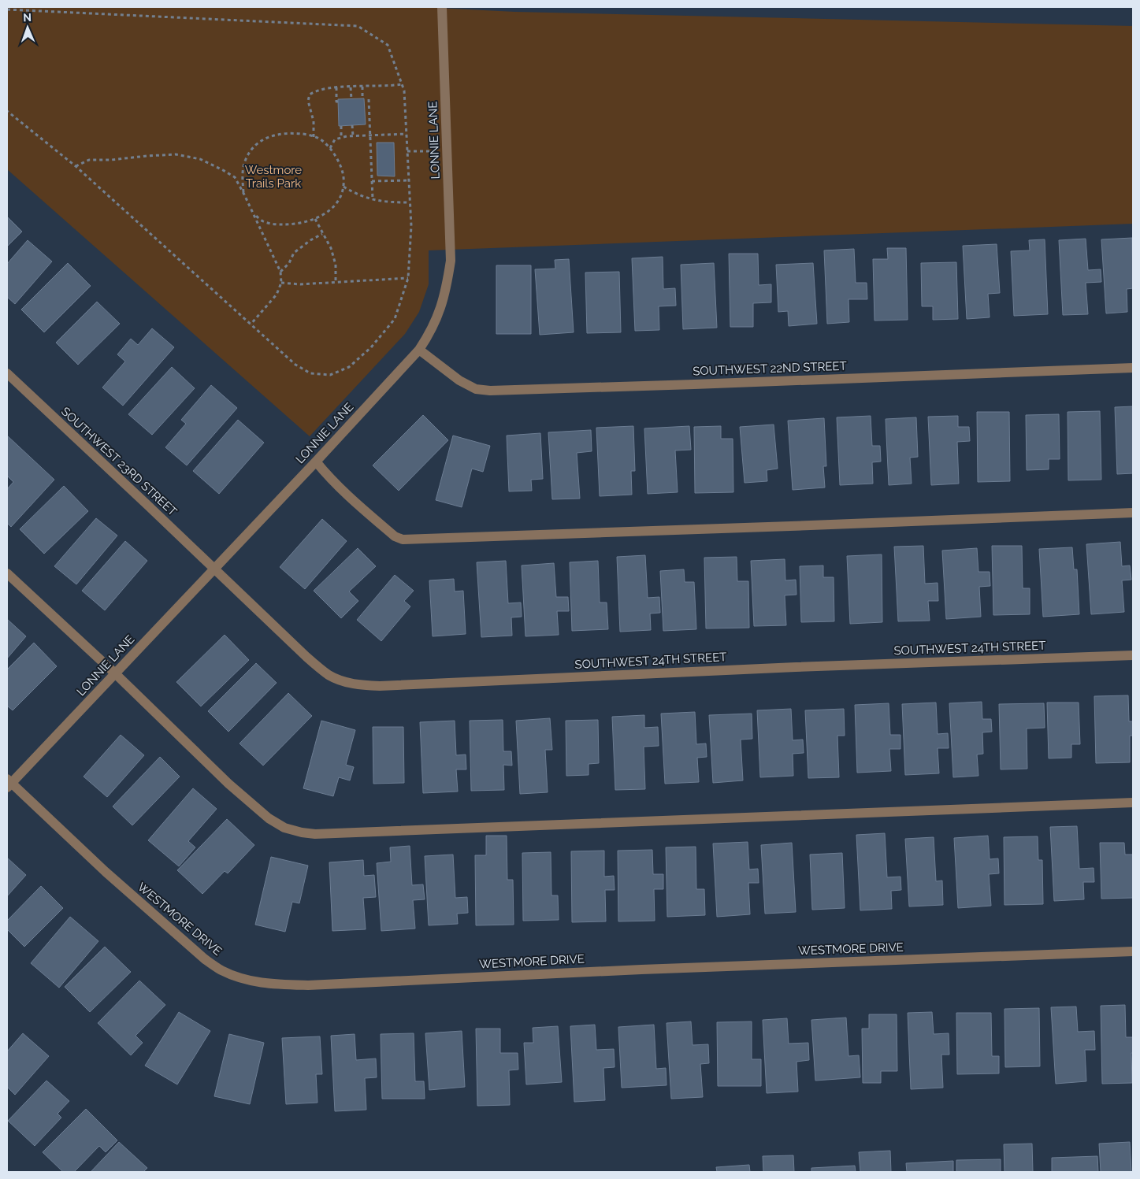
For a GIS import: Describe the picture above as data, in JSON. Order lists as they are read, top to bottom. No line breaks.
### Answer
{"streets":{"street":["LONNIE LANE","SOUTHWEST 22ND STREET","SOUTHWEST 23RD STREET","SOUTHWEST 24TH STREET","WESTMORE DRIVE"]},"crossings":[["LONNIE LANE","SOUTHWEST 22ND STREET"],["LONNIE LANE","SOUTHWEST 23RD STREET"],["LONNIE LANE","SOUTHWEST 24TH STREET"],["LONNIE LANE","WESTMORE DRIVE"],["SOUTHWEST 23RD STREET","SOUTHWEST 24TH STREET"]],"parks":["Westmore Trails Park"],"north":"top"}
